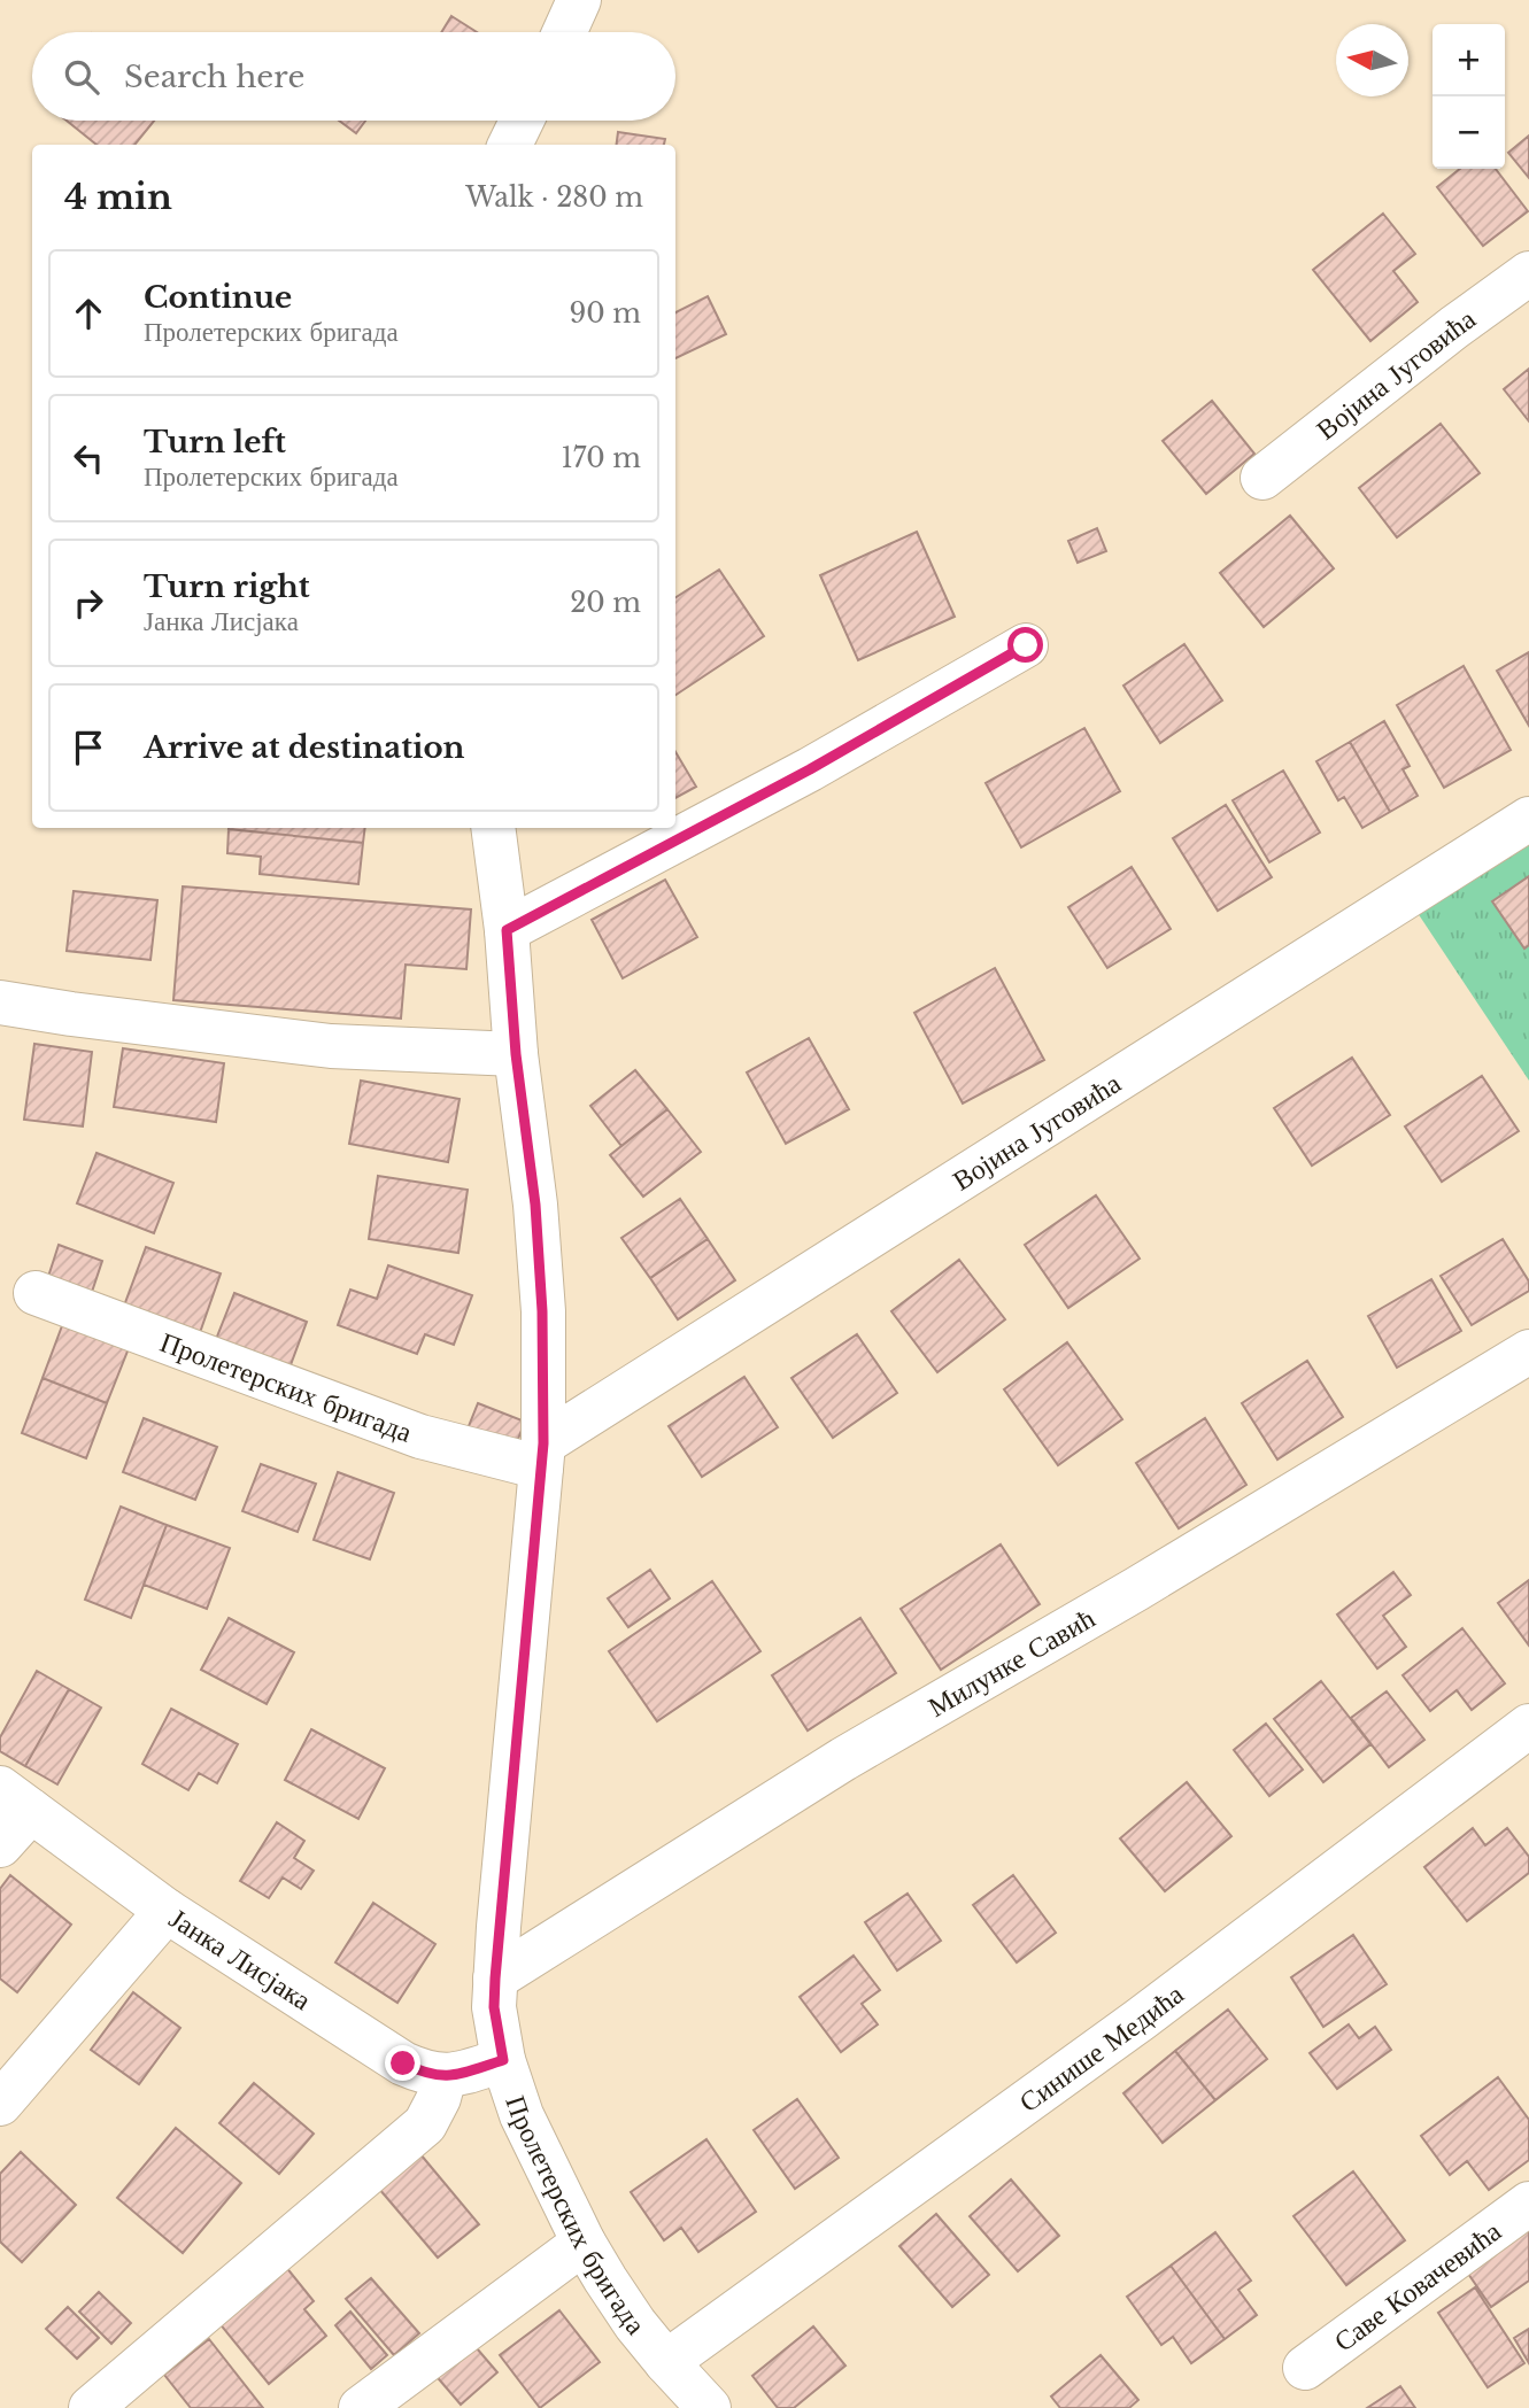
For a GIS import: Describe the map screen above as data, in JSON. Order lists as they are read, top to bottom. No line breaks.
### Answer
{"streets":{"street":["Војина Југовића","Пролетерских бригада","Милунке Савић","Јанка Лисјака","Синише Медића","Саве Ковачевића"]},"crossings":[["Војина Југовића","Пролетерских бригада"],["Пролетерских бригада","Милунке Савић"],["Пролетерских бригада","Синише Медића"]],"north":"left","page":{"map_buttons":["+","−"],"search":"Search here","heading":["4 min","Walk · 280 m"],"list":[["Continue","Пролетерских бригада","90 m"],["Turn left","Пролетерских бригада","170 m"],["Turn right","Јанка Лисјака","20 m"],"Arrive at destination"]}}
